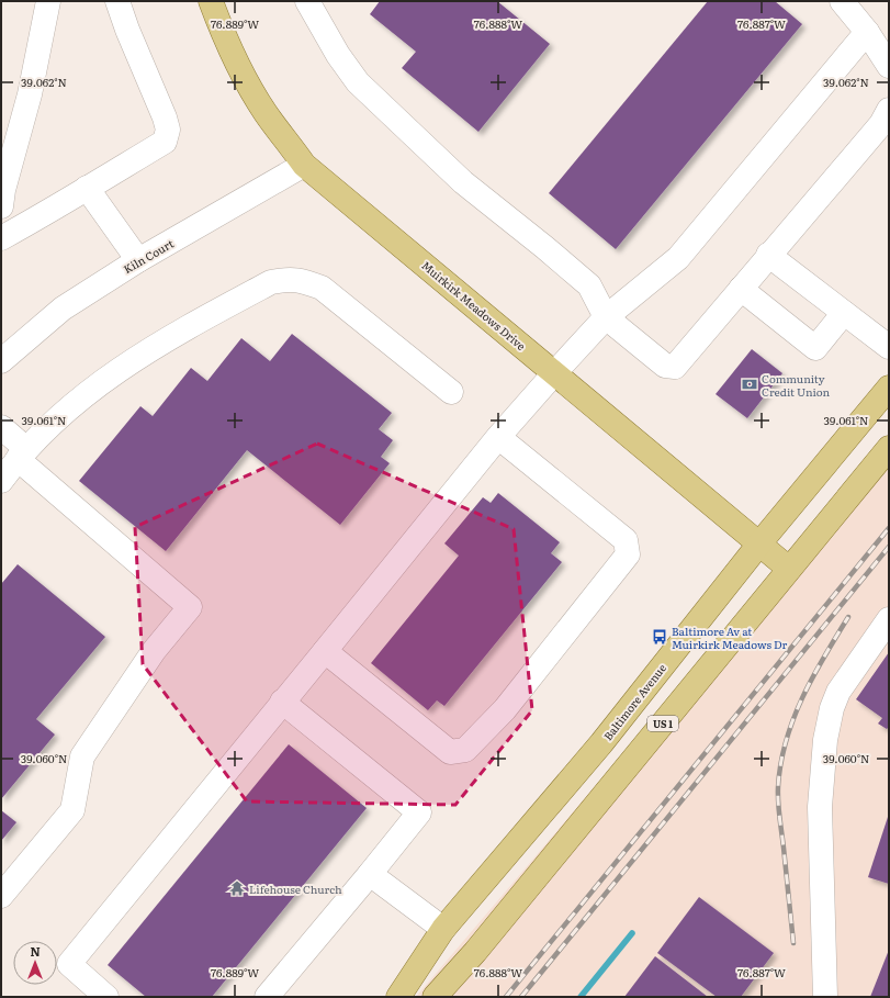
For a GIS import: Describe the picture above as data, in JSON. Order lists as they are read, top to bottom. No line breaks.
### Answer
{"streets":{"main road":["Muirkirk Meadows Drive","Baltimore Avenue","US 1"],"street":["Kiln Court"]},"crossings":[["Kiln Court","Muirkirk Meadows Drive"],["Muirkirk Meadows Drive","Baltimore Avenue"],["Muirkirk Meadows Drive","US 1"]],"places":{"bank":["Community Credit Union"],"bus stop":["Baltimore Av at Muirkirk Meadows Dr"],"temple":["Lifehouse Church"]},"north":"top","coordinates":["76.889°W","76.888°W","76.887°W","39.062°N","39.061°N","39.060°N"]}
